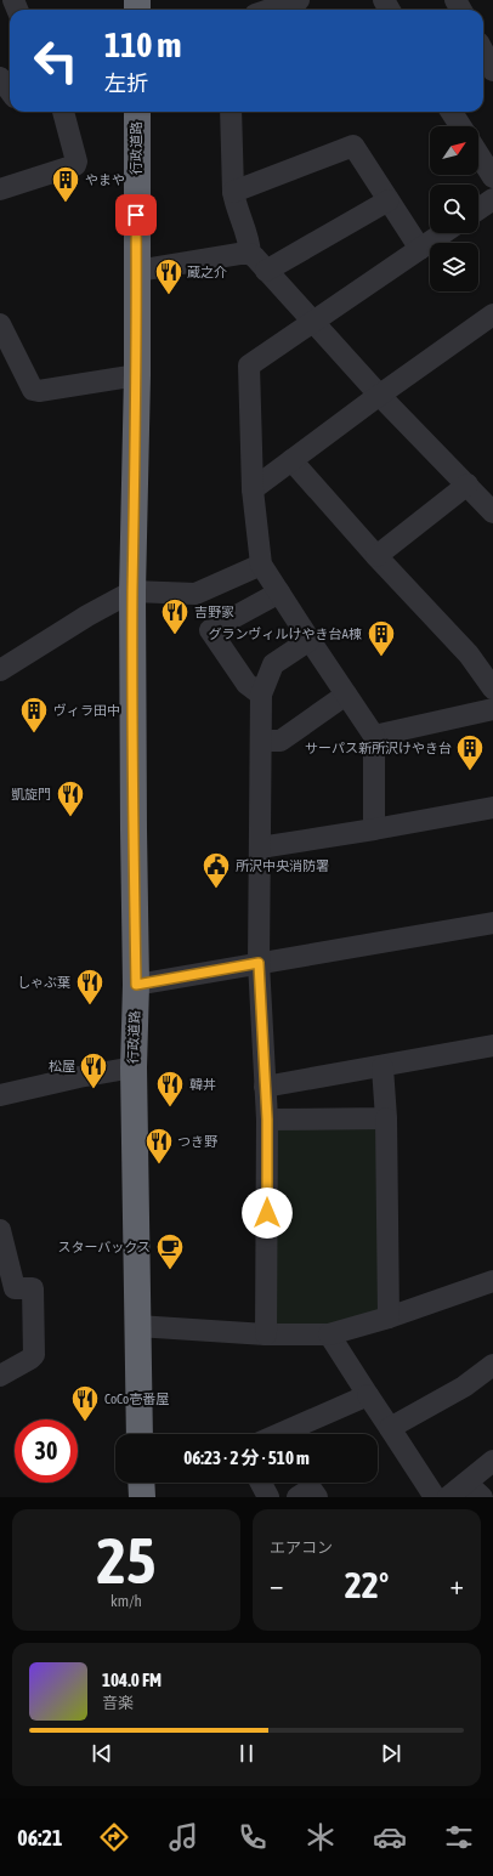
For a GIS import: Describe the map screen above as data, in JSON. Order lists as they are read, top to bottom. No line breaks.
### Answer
{"streets":{"highway":["行政道路"]},"places":{"building":["やまや","グランヴィルけやき台A棟","ヴィラ田中","サーパス新所沢けやき台"],"restaurant":["蔵之介","吉野家","凱旋門","しゃぶ葉","松屋","韓丼","つき野","CoCo壱番屋"],"public building":["所沢中央消防署"],"cafe":["スターバックス"]},"north":"top right","page":{"turn":["110 m","左折"],"limit":"30","trip":"06:23 · 2 分 · 510 m","tile":[["25","km/h"],"エアコン"],"heat":["−","22°","+"],"song":["104.0 FM","音楽"],"tabs":"06:21"}}
